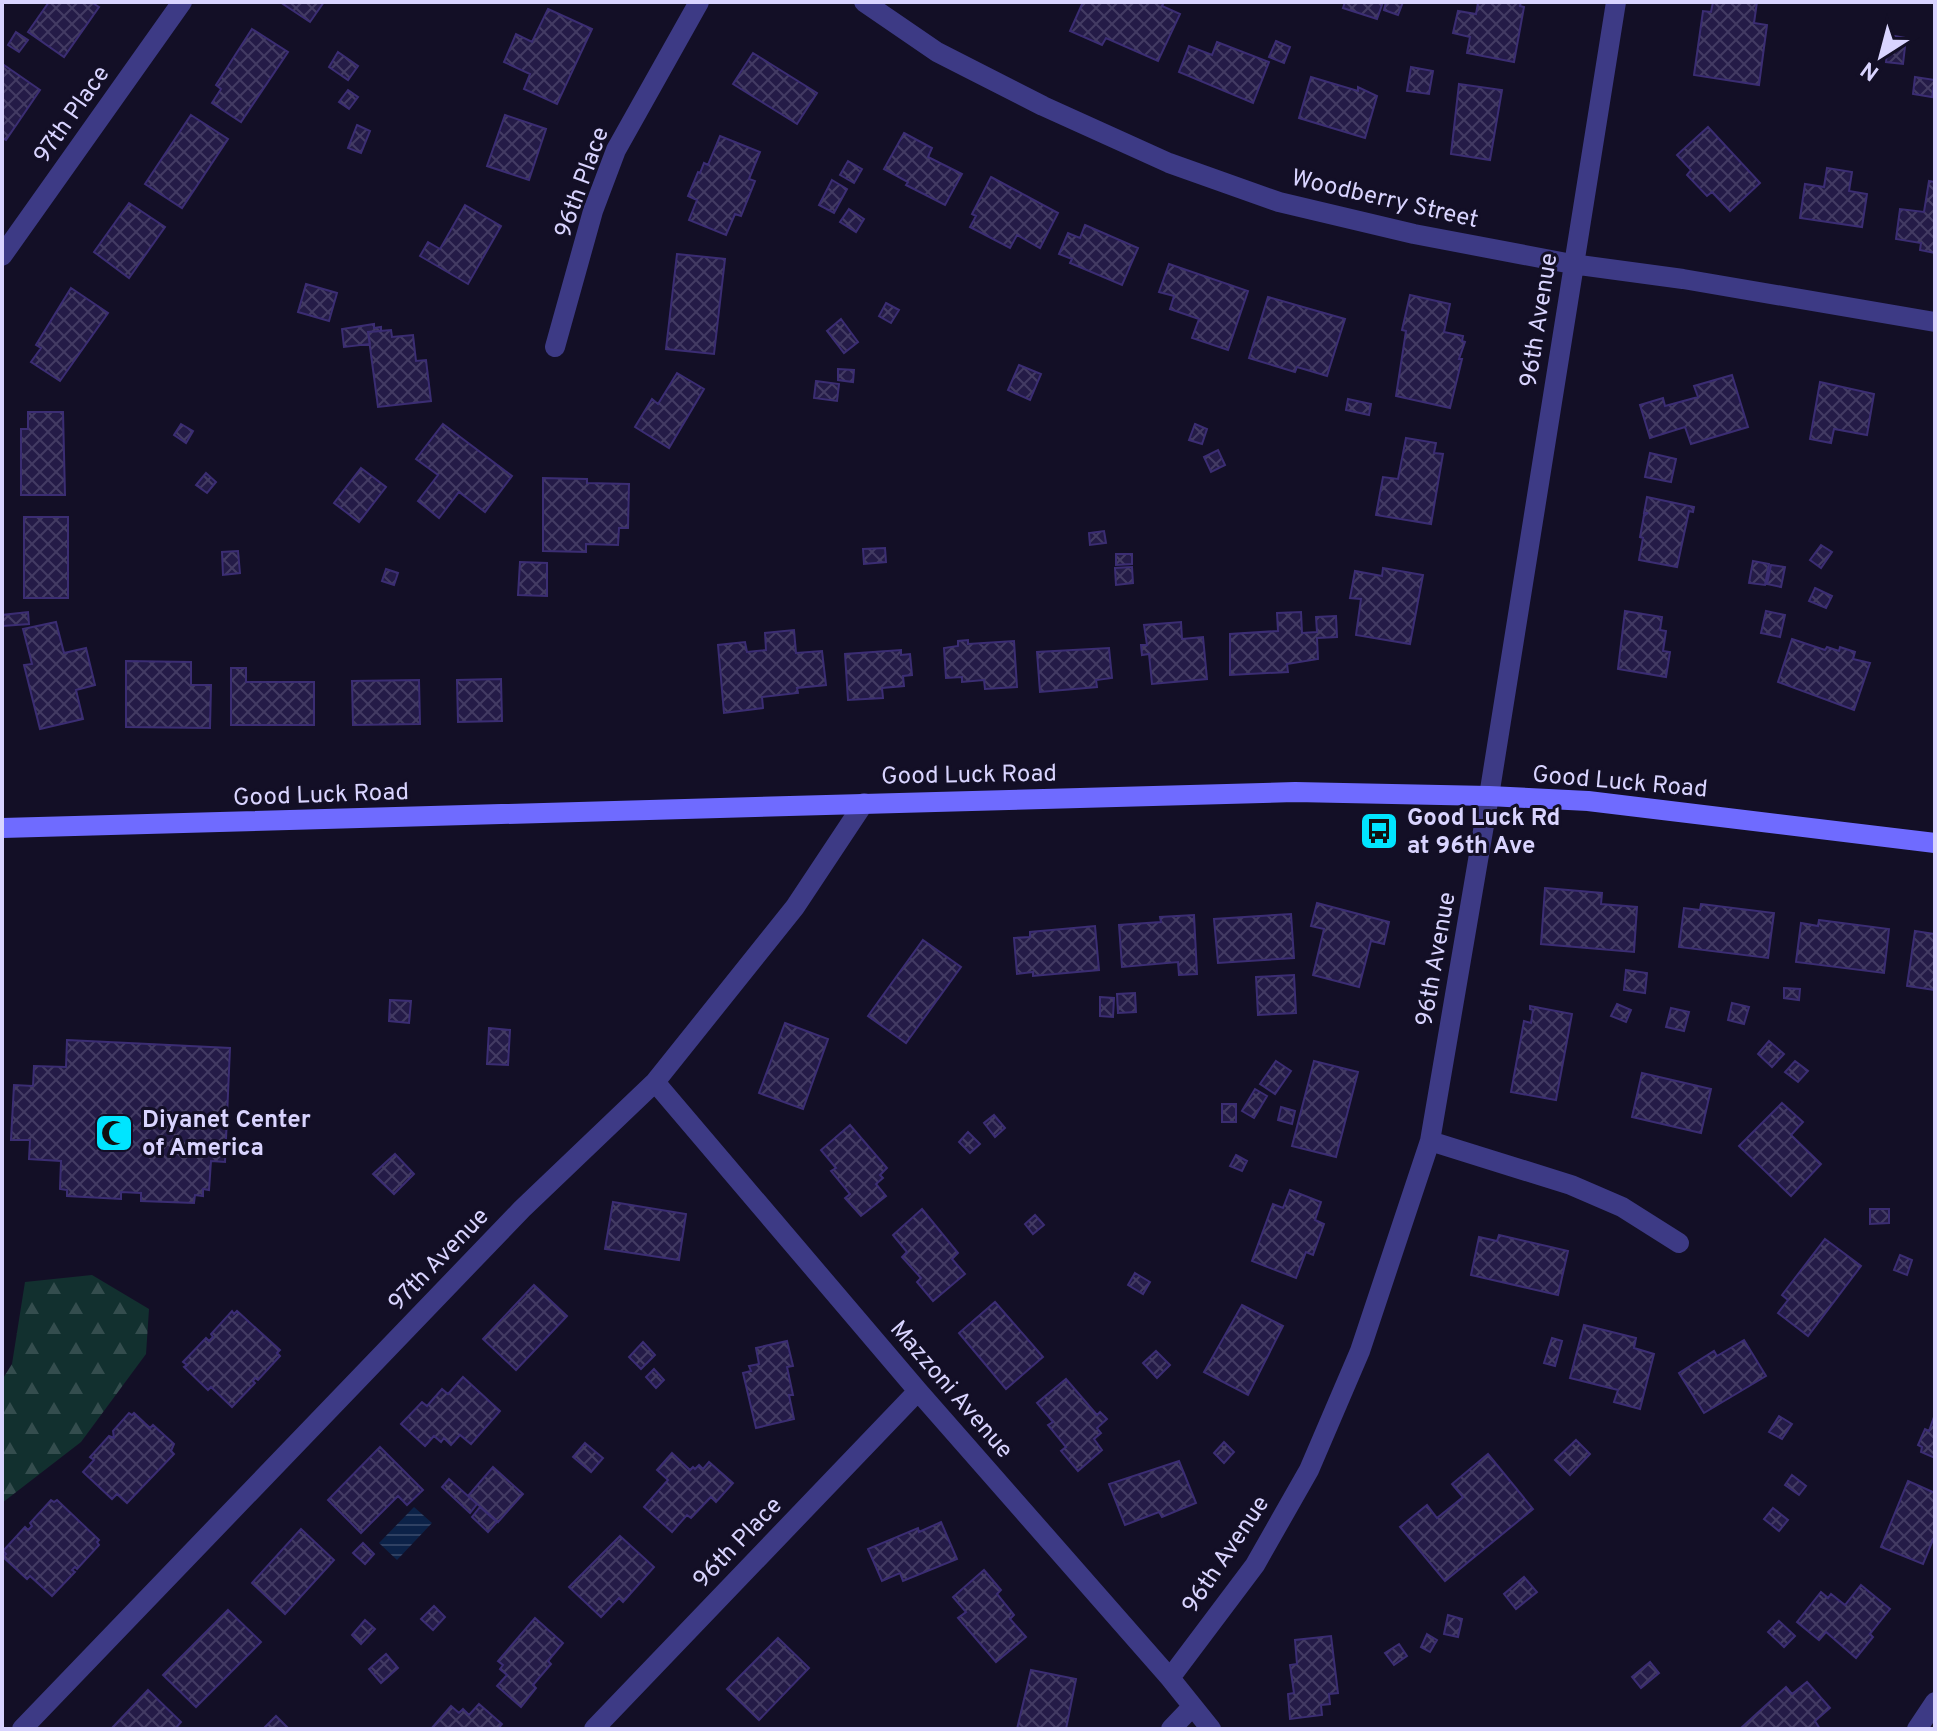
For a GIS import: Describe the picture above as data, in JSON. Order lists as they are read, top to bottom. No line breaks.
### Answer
{"streets":{"main road":["Good Luck Road"],"street":["97th Place","96th Place","Woodberry Street","96th Avenue","97th Avenue","Mazzoni Avenue"]},"crossings":[["96th Place","Mazzoni Avenue"],["Woodberry Street","96th Avenue"],["96th Avenue","Good Luck Road"],["96th Avenue","Mazzoni Avenue"],["Good Luck Road","97th Avenue"],["97th Avenue","Mazzoni Avenue"]],"places":{"bus stop":["Good Luck Rd at 96th Ave"],"mosque":["Diyanet Center of America"]},"north":"bottom left"}
